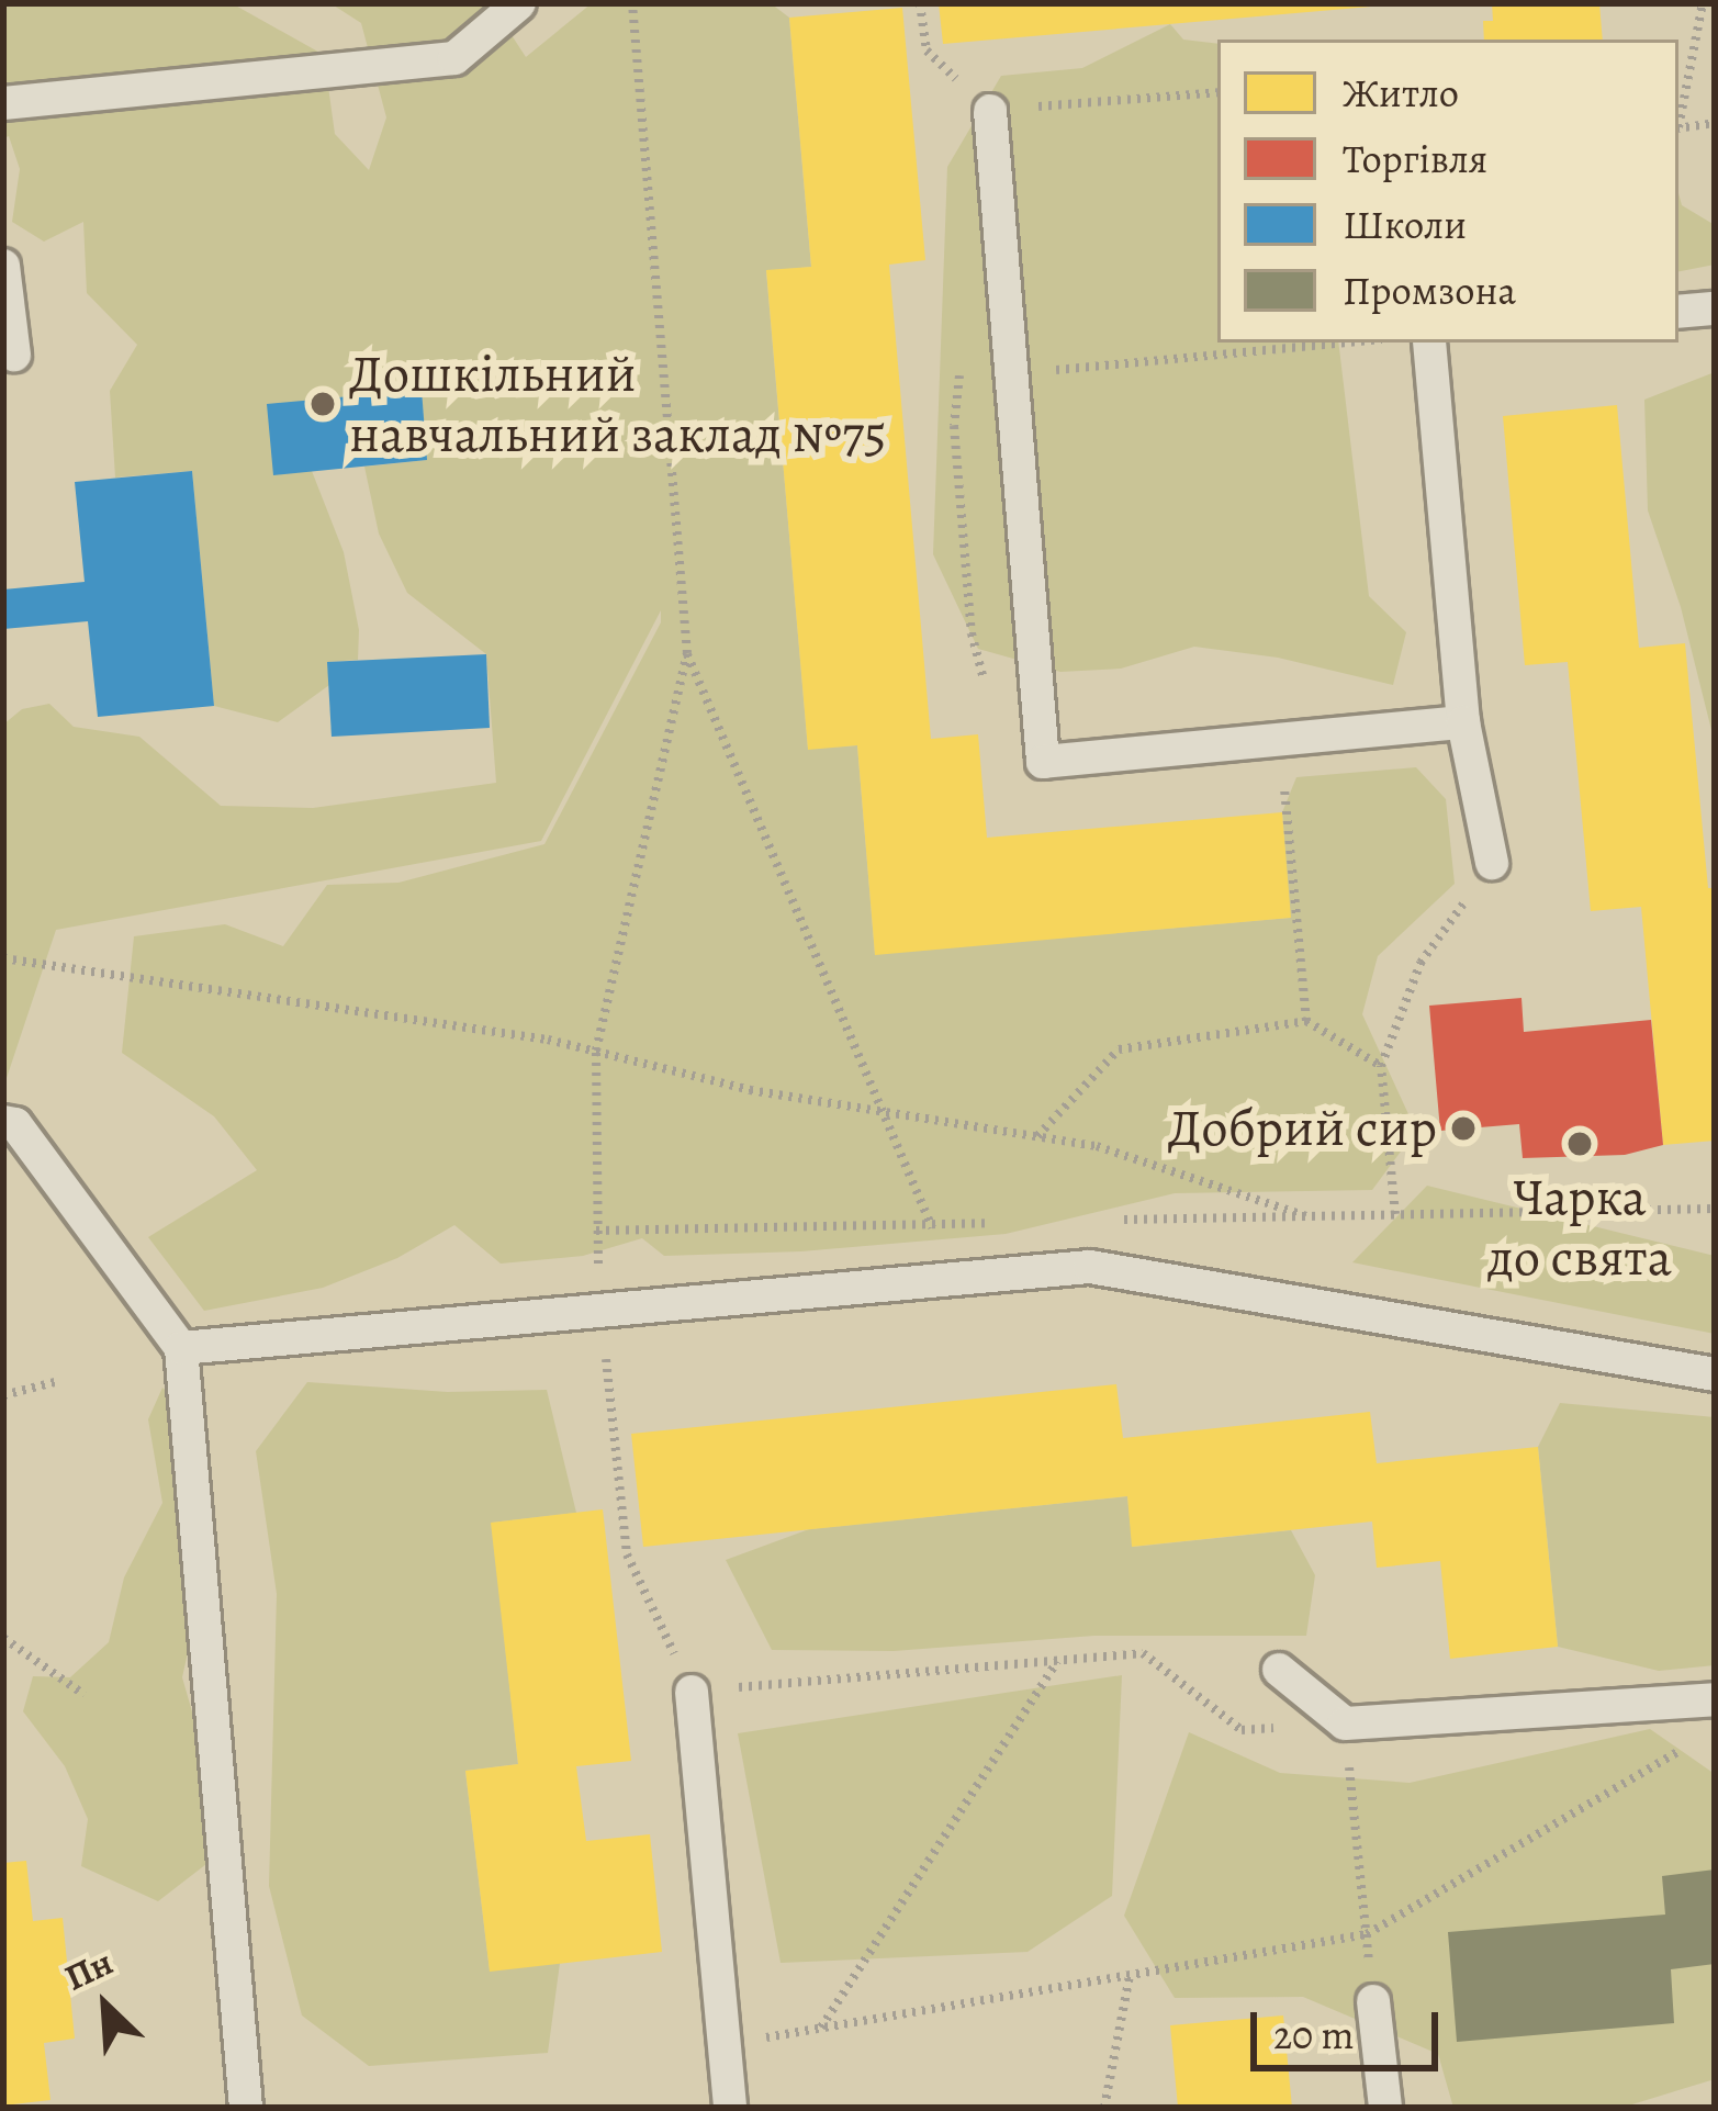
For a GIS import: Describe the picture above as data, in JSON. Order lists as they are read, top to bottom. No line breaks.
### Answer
{"places":["Дошкільний навчальний заклад №75","Добрий сир","Чарка до свята"],"legend":["Житло","Торгівля","Школи","Промзона"],"scale_bar":"20 m","north":"top left"}
